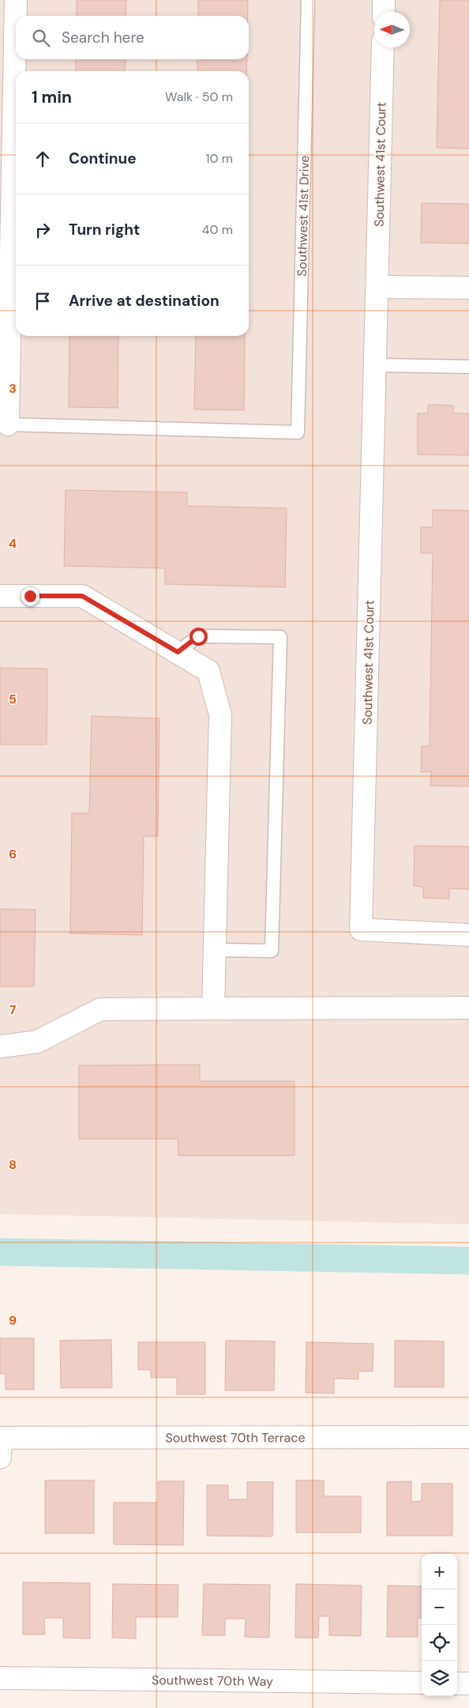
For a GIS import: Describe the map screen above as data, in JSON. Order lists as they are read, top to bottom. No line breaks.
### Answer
{"streets":{"street":["Southwest 41st Court","Southwest 70th Terrace","Southwest 70th Way"],"lane":["Southwest 41st Drive"]},"north":"left","page":{"search":"Search here","heading":["1 min","Walk · 50 m"],"list":[["Continue","10 m"],["Turn right","40 m"],"Arrive at destination"],"map_buttons":["+","−"]},"grid":{"rows":["3","4","5","6","7","8","9"]}}
